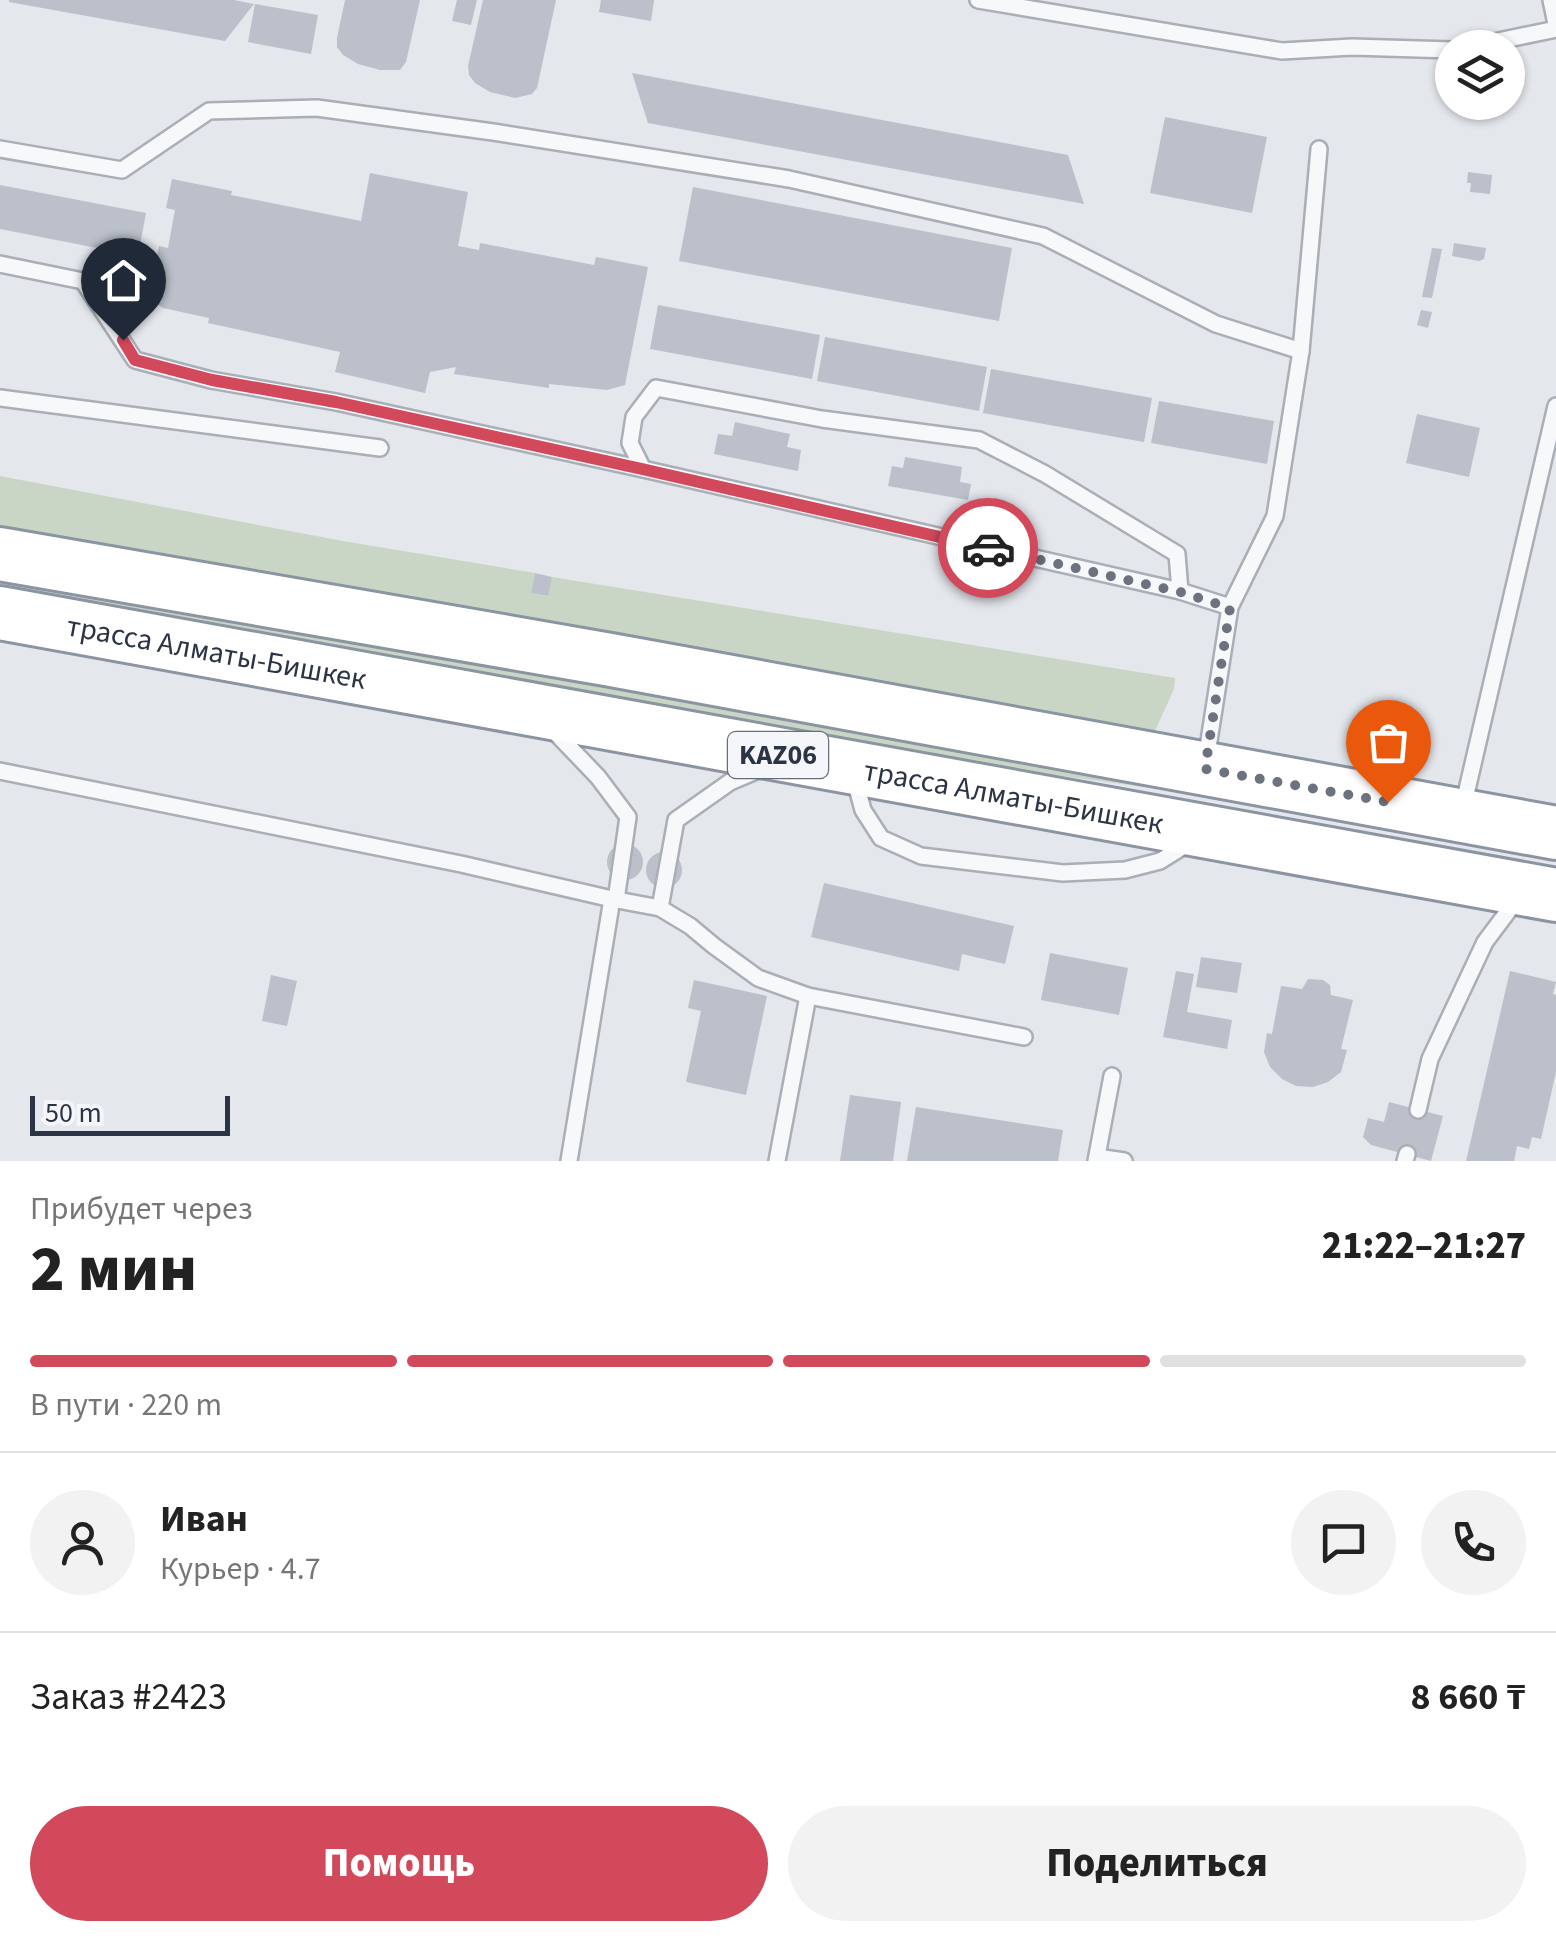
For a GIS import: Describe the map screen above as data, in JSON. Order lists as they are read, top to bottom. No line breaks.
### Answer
{"streets":{"highway":["трасса Алматы-Бишкек","KАZ06"]},"scale_bar":"50 m","page":{"scale":"50 m","heading":["2 мин","Прибудет через","21:22–21:27"],"panel":["Иван","Курьер · 4.7","Заказ #2423","8 660 ₸"],"bar":"В пути · 220 m","buttons":["Помощь","Поделиться"]}}
